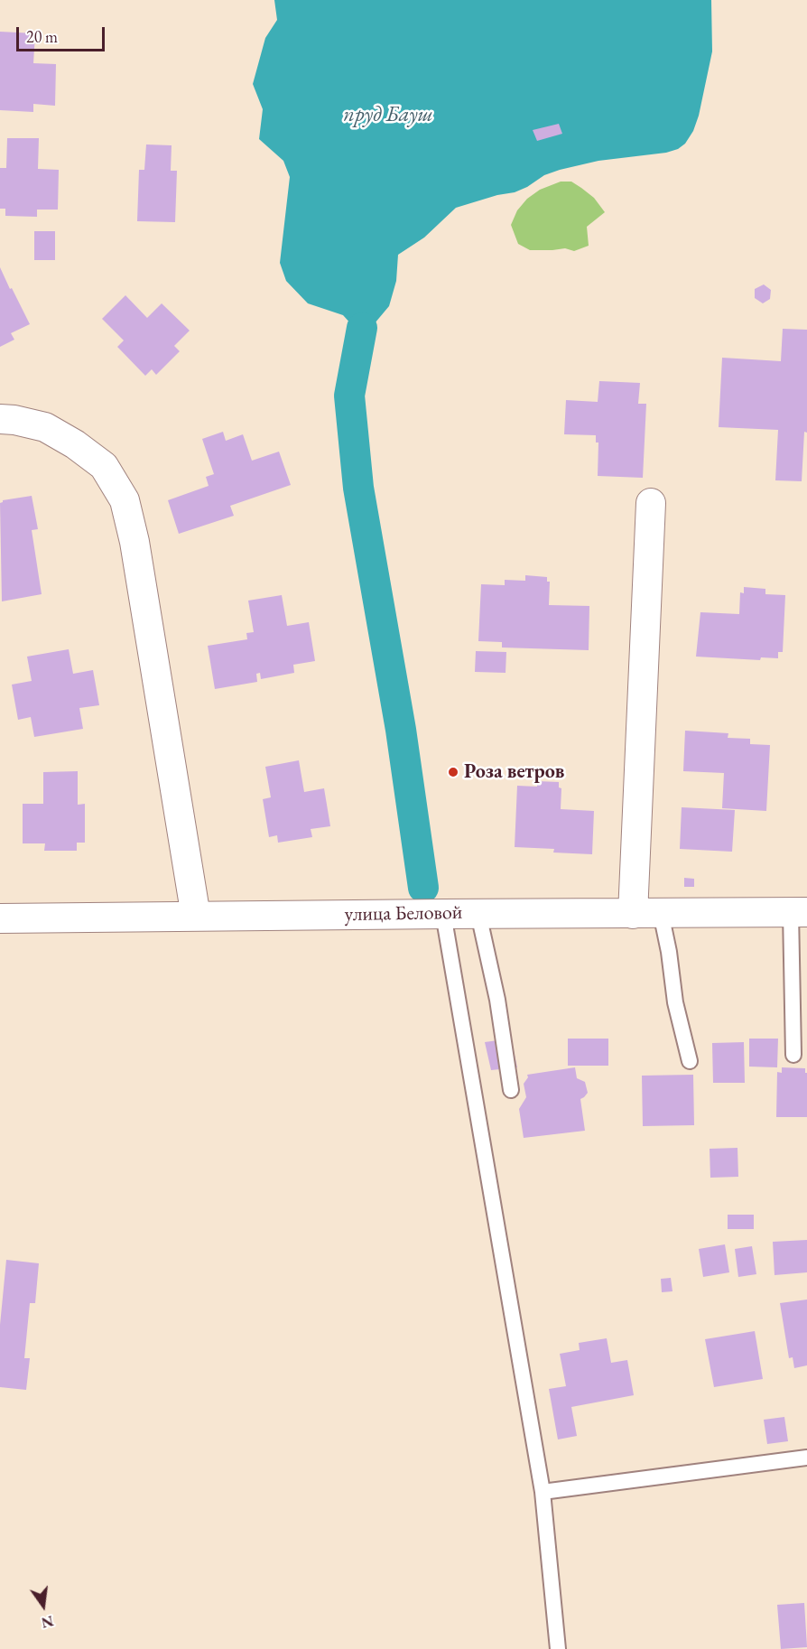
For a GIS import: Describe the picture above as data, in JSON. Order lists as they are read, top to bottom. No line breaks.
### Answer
{"streets":{"street":["улица Беловой"]},"water":["пруд Бауш"],"places":["Роза ветров"],"scale_bar":"20 m","north":"bottom"}
